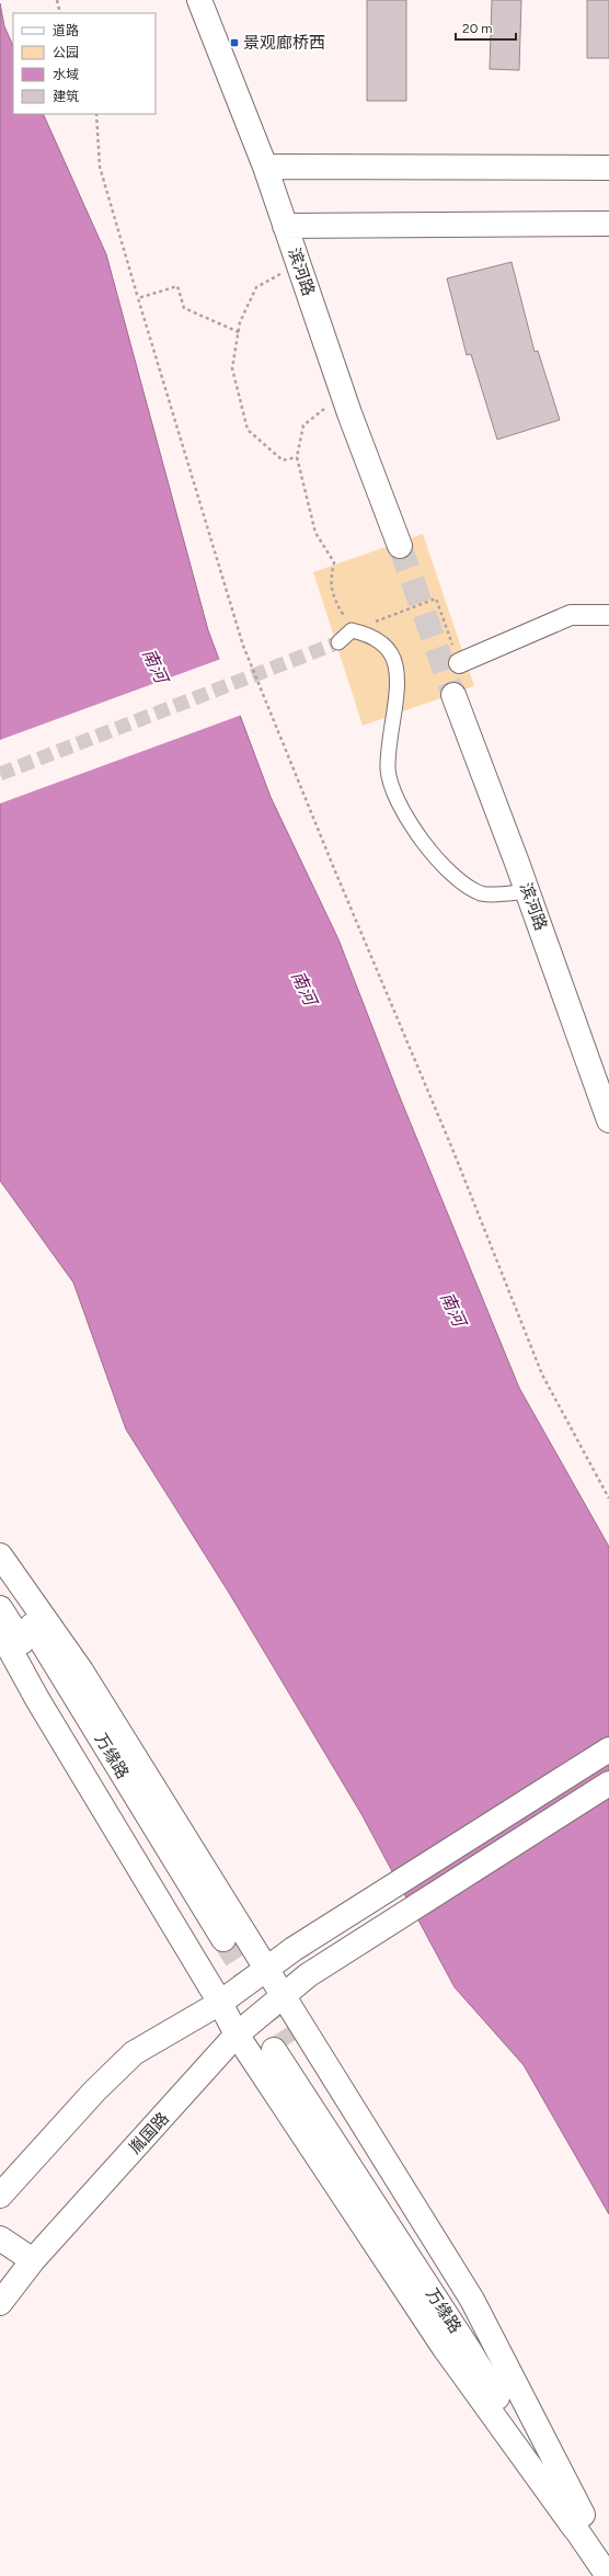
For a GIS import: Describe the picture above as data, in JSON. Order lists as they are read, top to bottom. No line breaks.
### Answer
{"streets":{"main road":["滨河路","万缘路","胤国路"]},"water":["南河"],"places":{"transit":["景观廊桥西"]},"legend":["道路","公园","水域","建筑"],"scale_bar":"20 m"}
